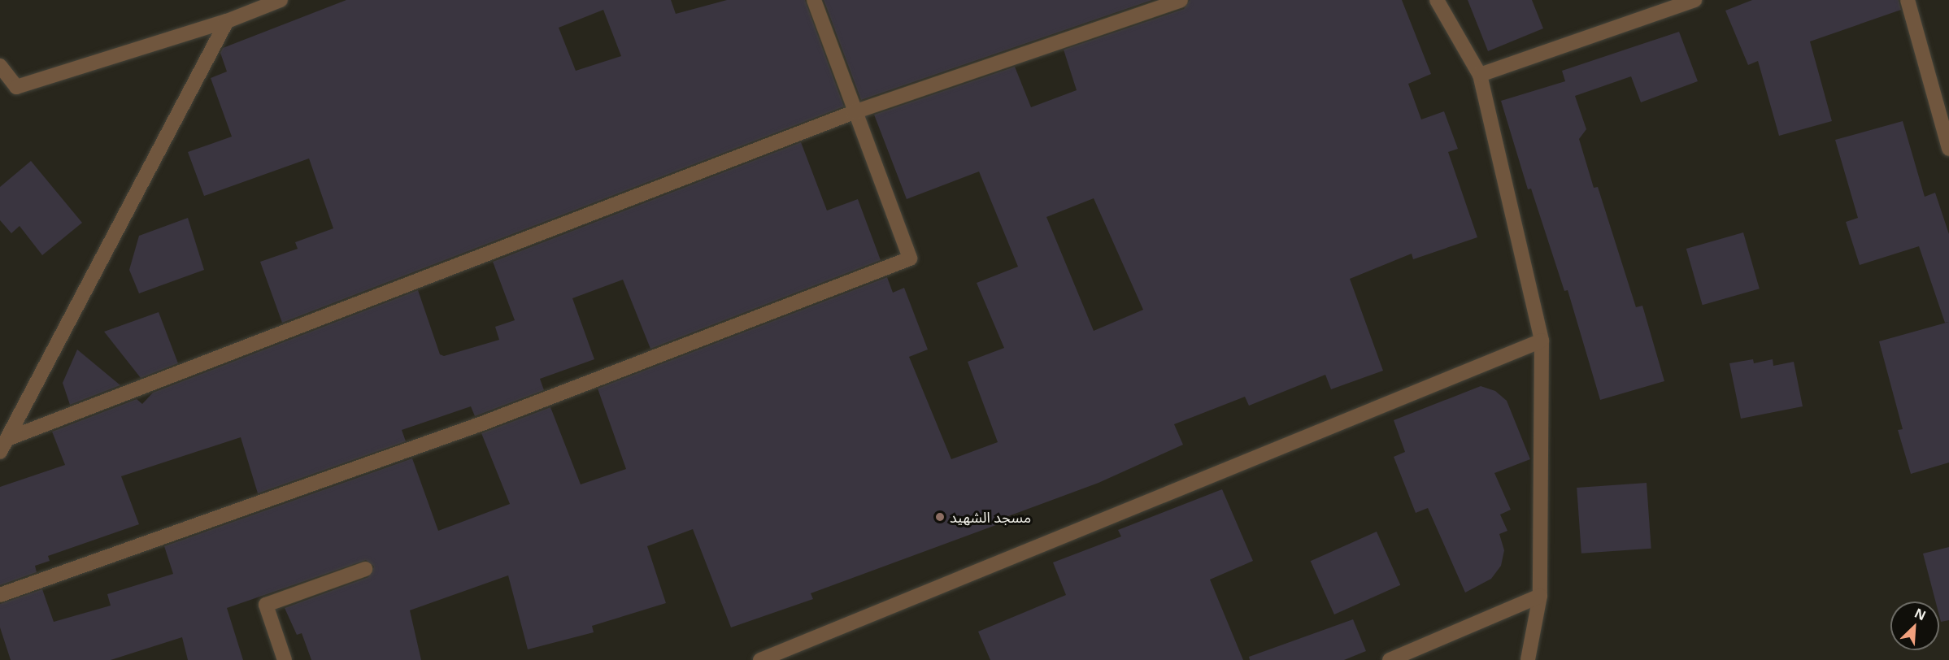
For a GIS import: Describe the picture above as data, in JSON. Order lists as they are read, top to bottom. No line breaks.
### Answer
{"places":["مسجد الشهيد"],"north":"top right"}
